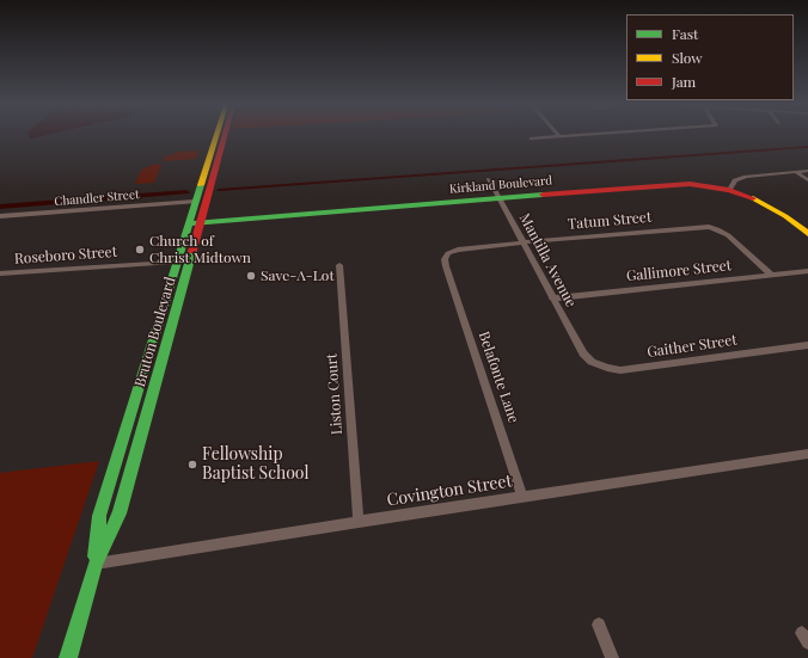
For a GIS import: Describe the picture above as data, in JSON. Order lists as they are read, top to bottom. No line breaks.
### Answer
{"streets":{"street":["Kirkland Boulevard","Chandler Street","Tatum Street","Roseboro Street","Mantilla Avenue","Gallimore Street","Bruton Boulevard","Gaither Street","Belafonte Lane","Liston Court","Covington Street"]},"crossings":[["Kirkland Boulevard","Mantilla Avenue"],["Kirkland Boulevard","Bruton Boulevard"],["Chandler Street","Bruton Boulevard"],["Tatum Street","Mantilla Avenue"],["Tatum Street","Gallimore Street"],["Tatum Street","Belafonte Lane"],["Roseboro Street","Bruton Boulevard"],["Mantilla Avenue","Gallimore Street"],["Mantilla Avenue","Gaither Street"],["Bruton Boulevard","Covington Street"],["Belafonte Lane","Covington Street"],["Liston Court","Covington Street"]],"places":["Church of Christ Midtown","Save-A-Lot","Fellowship Baptist School"],"legend":["Fast","Slow","Jam"]}
